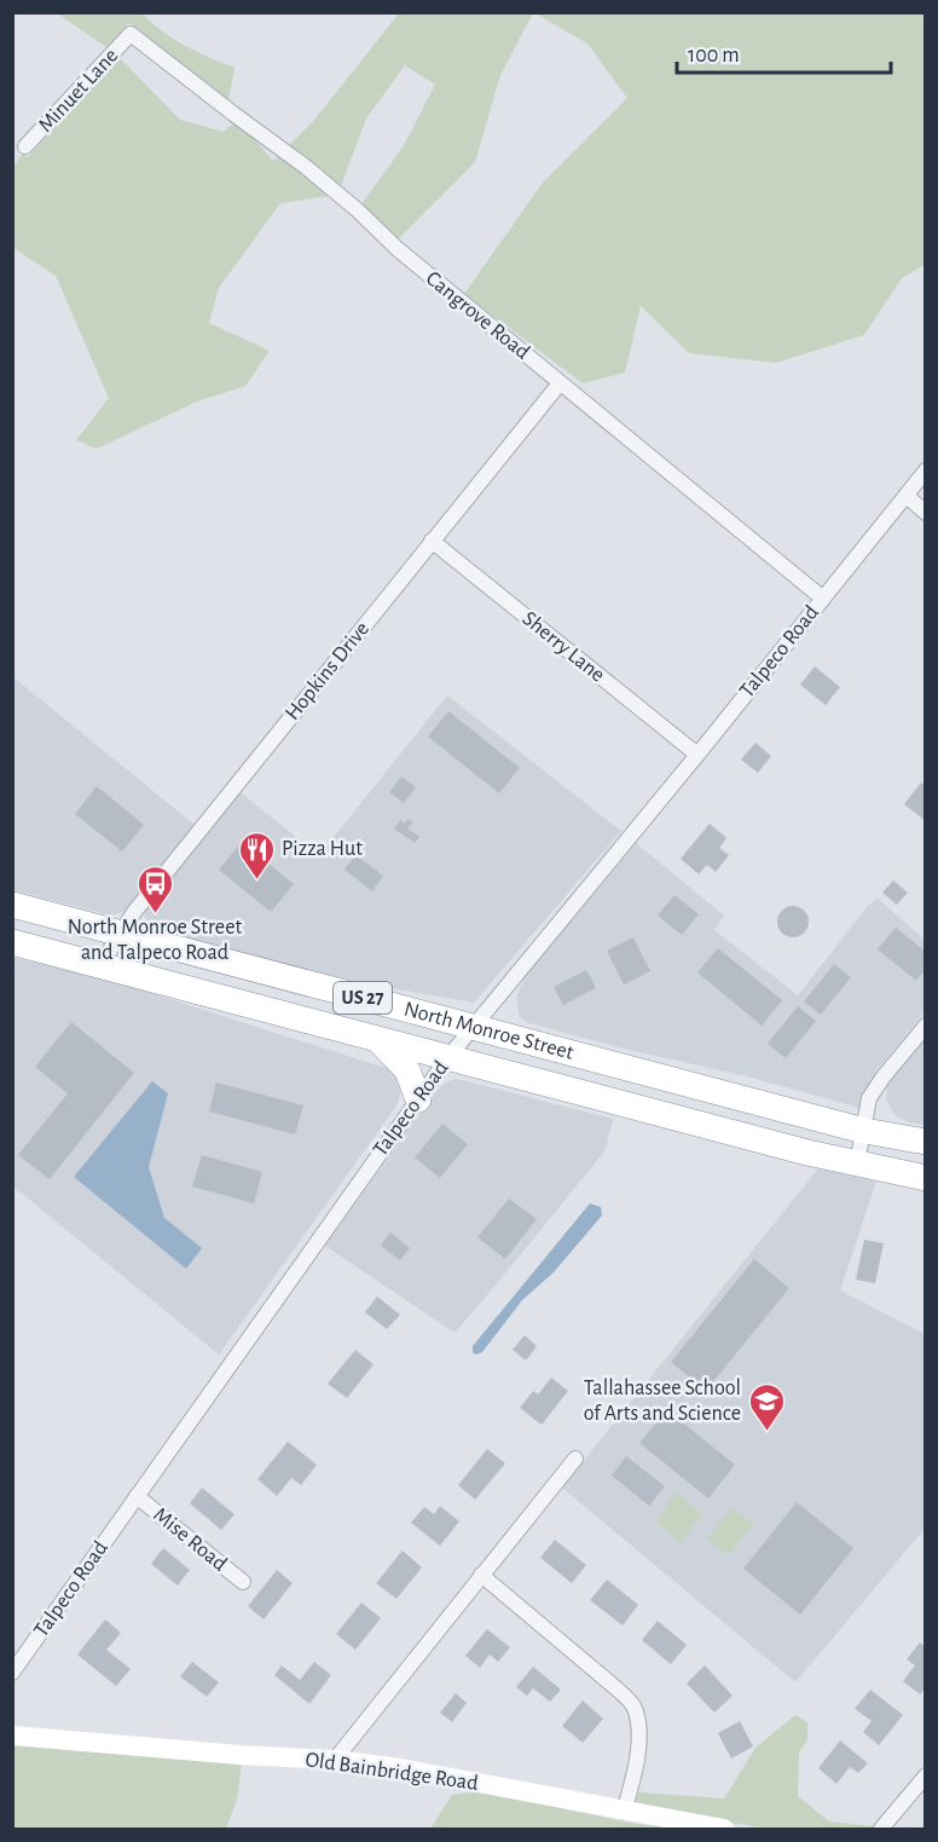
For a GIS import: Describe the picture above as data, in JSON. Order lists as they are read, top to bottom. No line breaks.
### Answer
{"streets":{"highway":["US 27","North Monroe Street"],"main road":["Old Bainbridge Road"],"street":["Minuet Lane","Cangrove Road","Sherry Lane","Talpeco Road","Hopkins Drive","Mise Road"]},"crossings":[["Minuet Lane","Cangrove Road"],["Cangrove Road","Talpeco Road"],["Cangrove Road","Hopkins Drive"],["Sherry Lane","Talpeco Road"],["Sherry Lane","Hopkins Drive"],["Talpeco Road","North Monroe Street"],["Talpeco Road","Mise Road"],["Hopkins Drive","North Monroe Street"]],"places":{"restaurant":["Pizza Hut"],"bus stop":["North Monroe Street and Talpeco Road"],"school or university":["Tallahassee School of Arts and Science"]},"scale_bar":"100 m"}
